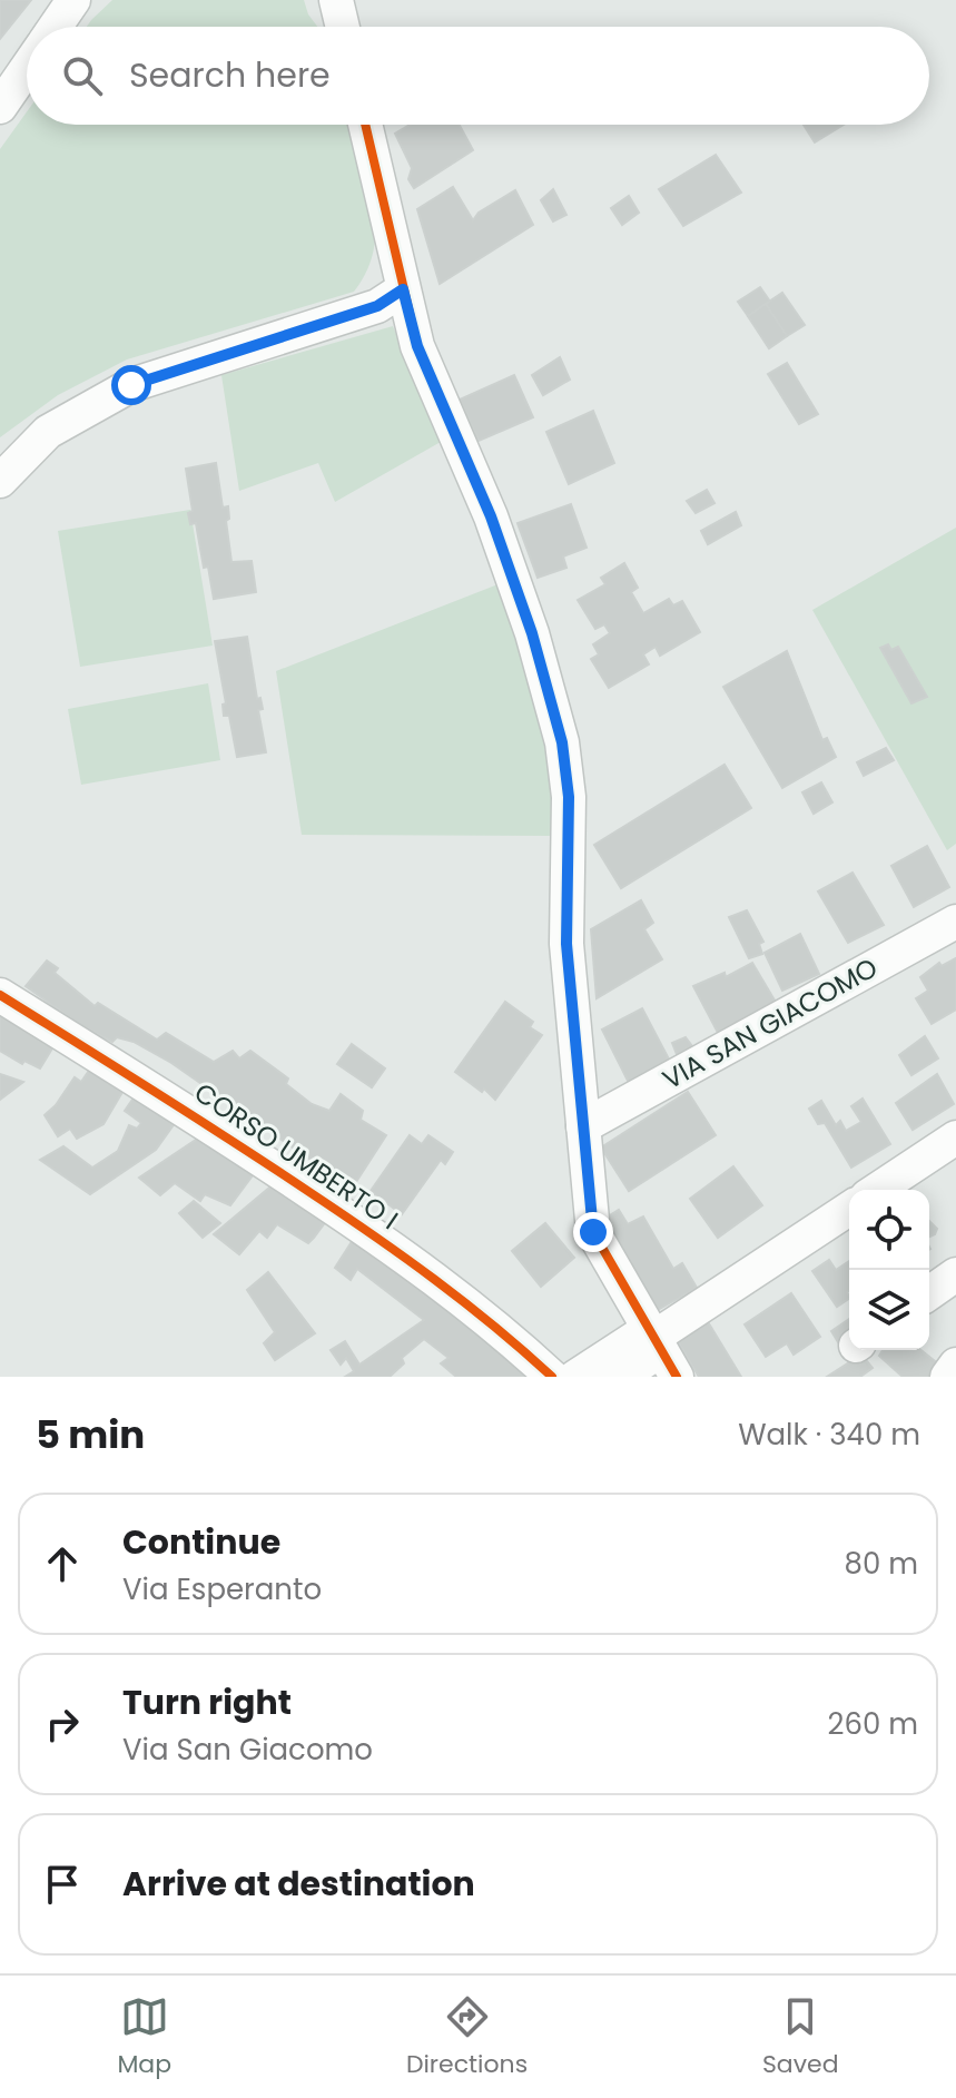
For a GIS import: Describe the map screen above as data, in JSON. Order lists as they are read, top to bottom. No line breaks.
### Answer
{"streets":{"street":["VIA SAN GIACOMO","CORSO UMBERTO I"]},"page":{"search":"Search here","heading":["5 min","Walk · 340 m"],"list":[["Continue","Via Esperanto","80 m"],["Turn right","Via San Giacomo","260 m"],"Arrive at destination"],"nav":["Map","Directions","Saved"]}}
